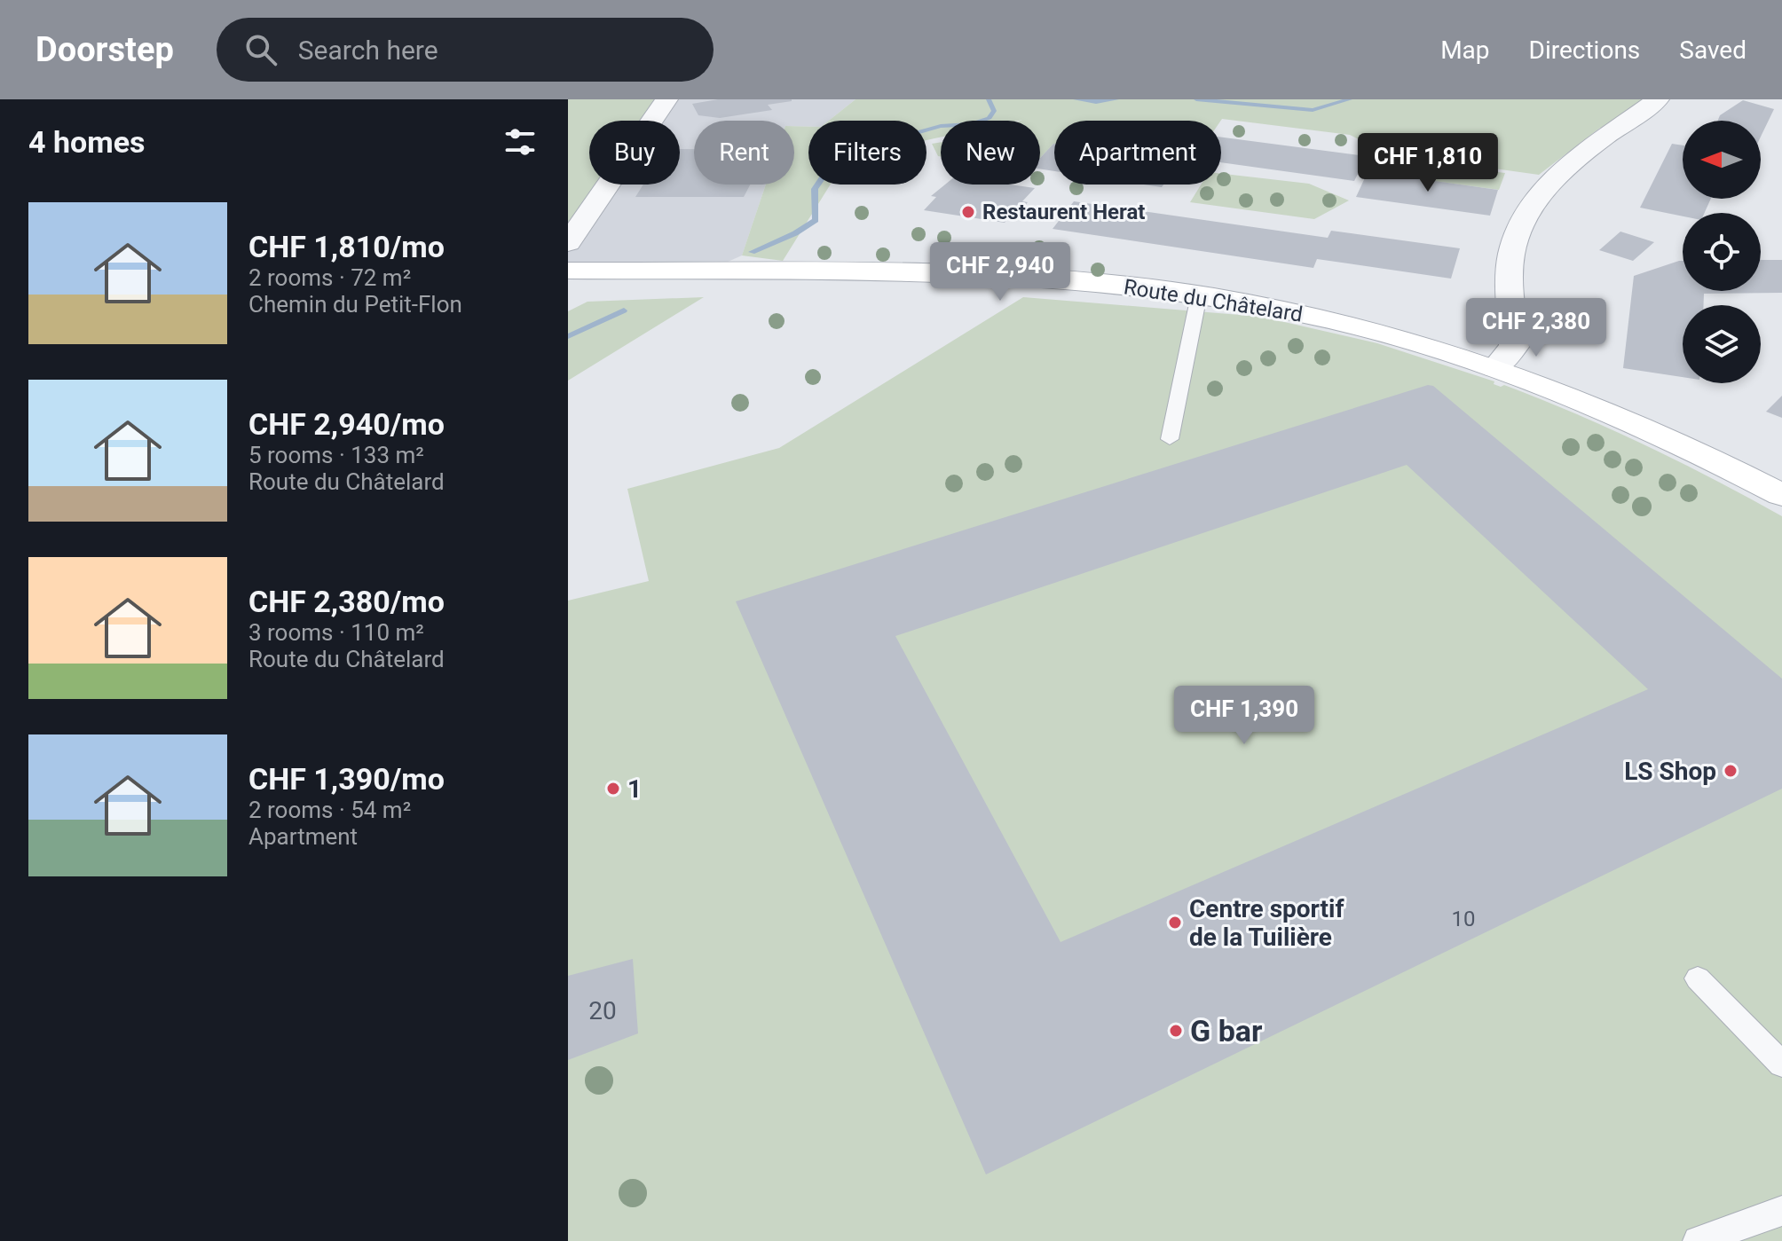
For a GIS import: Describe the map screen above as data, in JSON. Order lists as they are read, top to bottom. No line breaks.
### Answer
{"streets":{"main road":["Route du Châtelard"]},"places":["Restaurent Herat","LS Shop","1","Centre sportif de la Tuilière","G bar"],"house_numbers":["10","20"],"north":"left","page":{"header":"Doorstep","search":"Search here","nav":["Map","Directions","Saved"],"heading":"4 homes","chip":["Buy","Rent","Filters","New","Apartment"],"price":["CHF 1,810","CHF 2,940","CHF 2,380","CHF 1,390"],"list":[{"name":"CHF 1,810/mo","note":"2 rooms · 72 m² · Chemin du Petit-Flon"},{"name":"CHF 2,940/mo","note":"5 rooms · 133 m² · Route du Châtelard"},{"name":"CHF 2,380/mo","note":"3 rooms · 110 m² · Route du Châtelard"},{"name":"CHF 1,390/mo","note":"2 rooms · 54 m² · Apartment"}]}}
